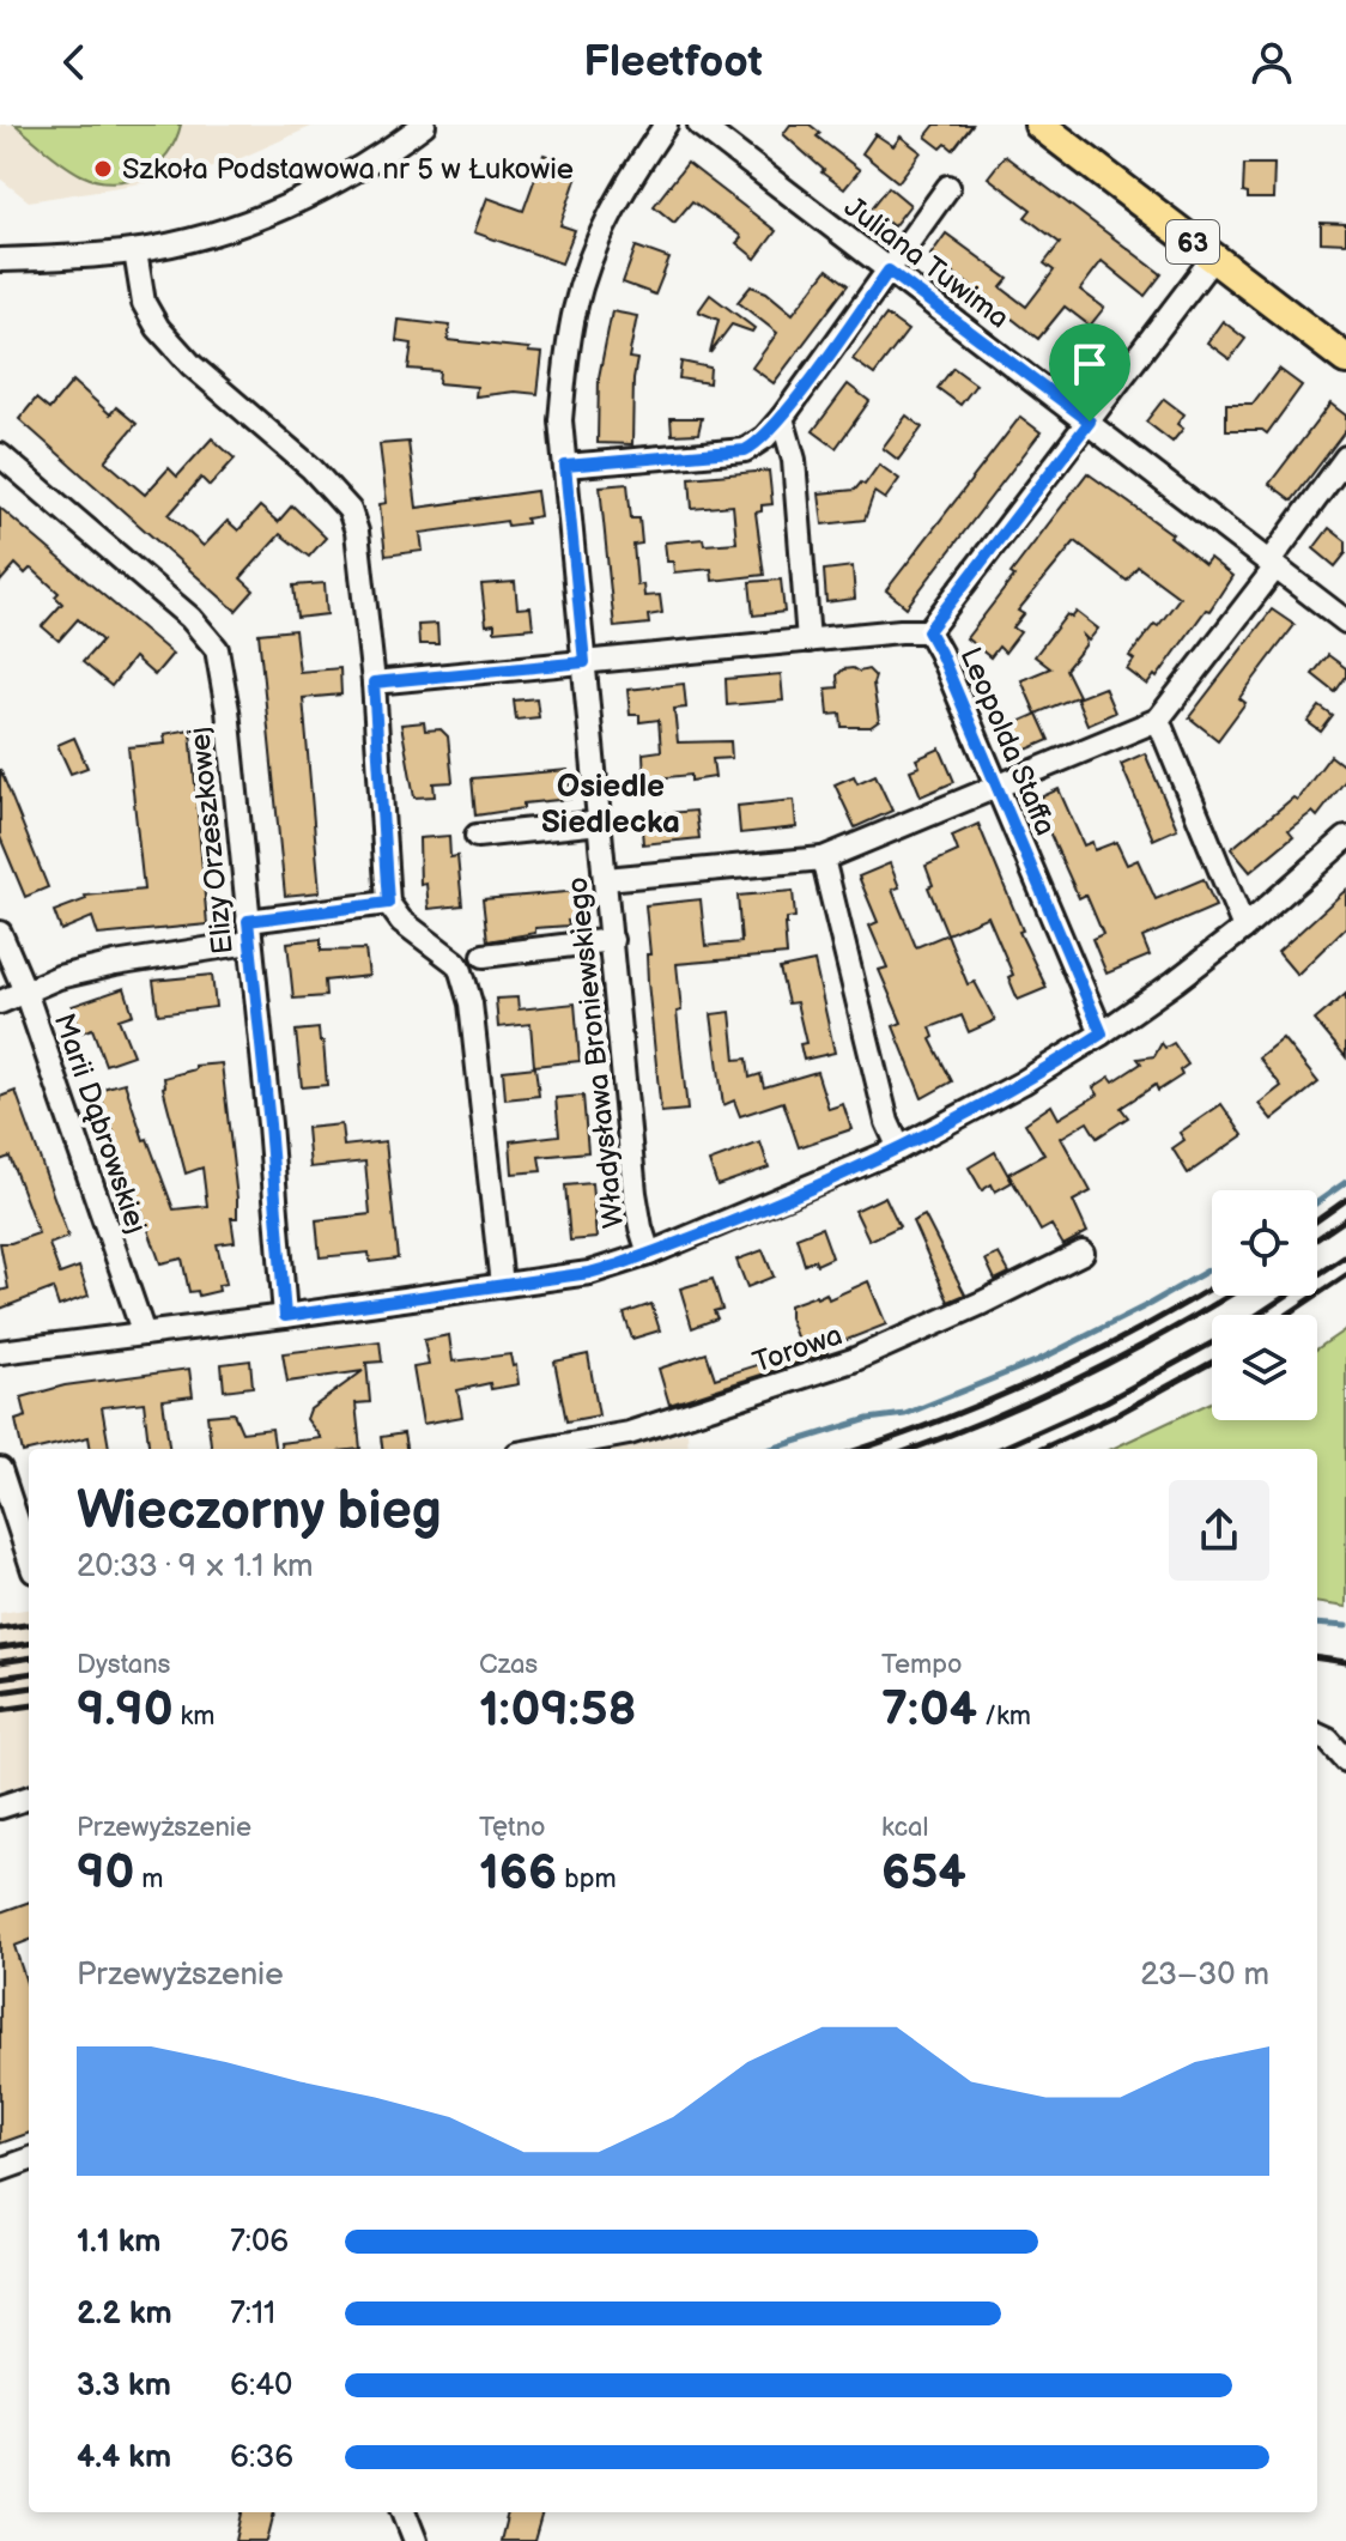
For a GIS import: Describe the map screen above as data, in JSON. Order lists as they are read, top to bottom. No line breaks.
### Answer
{"streets":{"main road":["63"],"street":["Juliana Tuwima","Leopolda Staffa","Elizy Orzeszkowej","Władysława Broniewskiego","Marii Dąbrowskiej","Torowa"]},"crossings":[["Leopolda Staffa","Władysława Broniewskiego"]],"districts":["Osiedle Siedlecka"],"places":["Szkoła Podstawowa nr 5 w Łukowie"],"page":{"header":"Fleetfoot","heading":["Wieczorny bieg","20:33 · 9 × 1.1 km"],"stats":[["Dystans","9.90 km"],["Czas","1:09:58"],["Tempo","7:04 /km"],["Przewyższenie","90 m"],["Tętno","166 bpm"],["kcal","654"]],"chart":["Przewyższenie","23–30 m"],"list":[{"name":"1.1 km","note":"7:06"},{"name":"2.2 km","note":"7:11"},{"name":"3.3 km","note":"6:40"},{"name":"4.4 km","note":"6:36"}]}}
